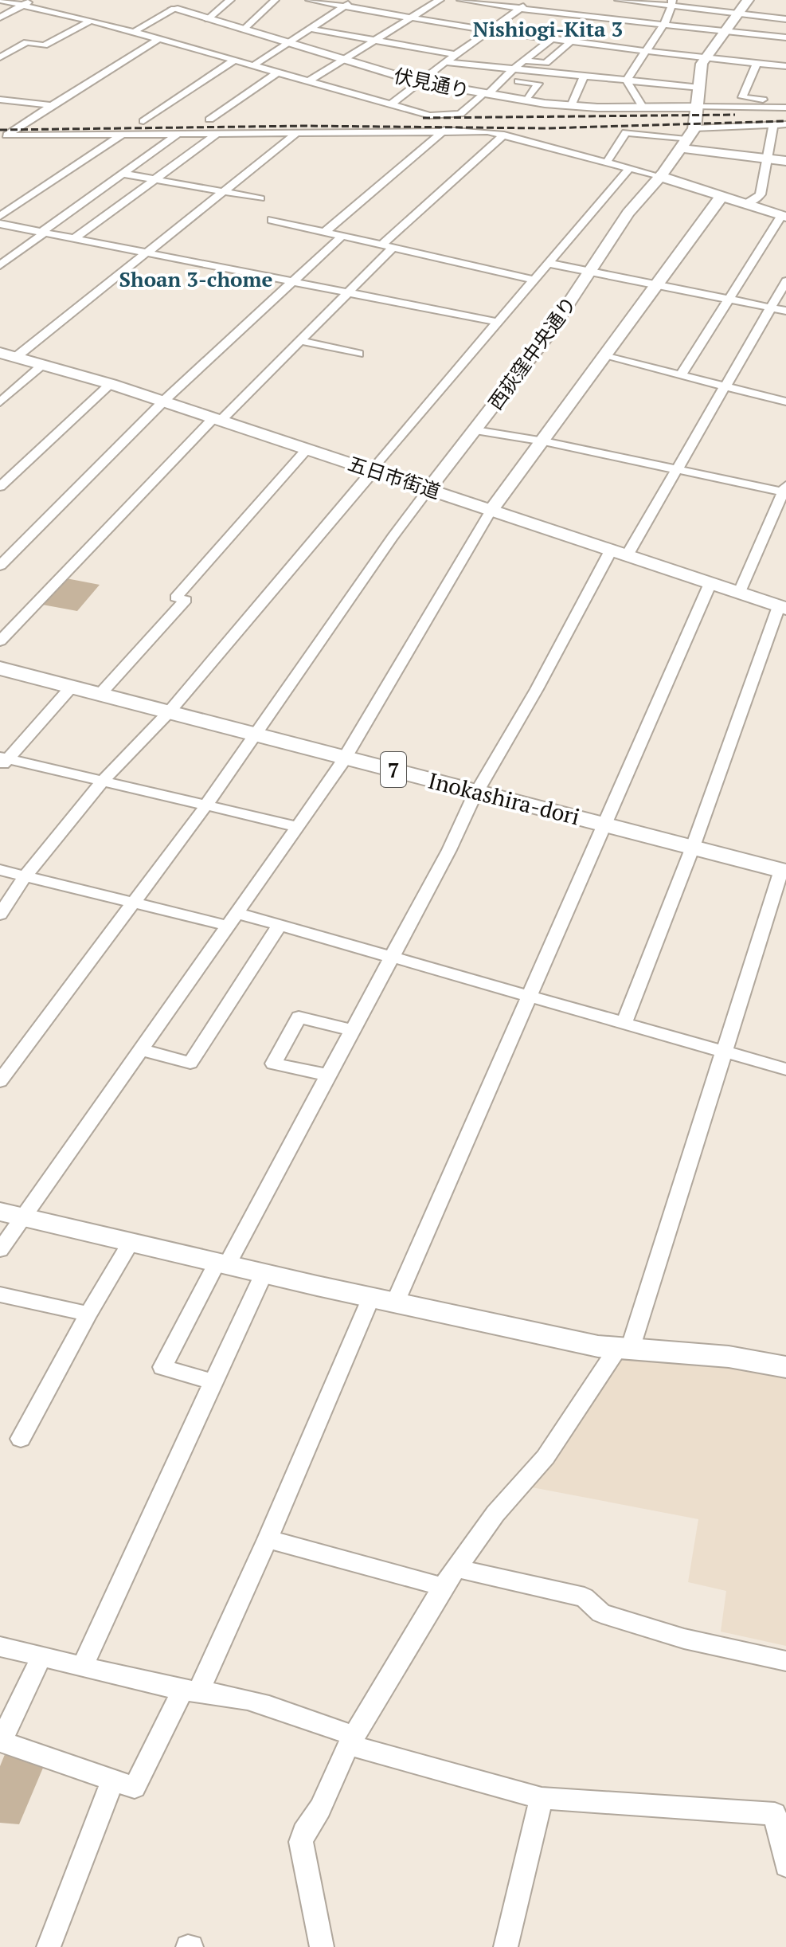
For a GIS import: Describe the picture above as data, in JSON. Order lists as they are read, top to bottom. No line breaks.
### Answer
{"streets":{"main road":["五日市街道","7","Inokashira-dori"],"street":["伏見通り","西荻窪中央通り"]},"crossings":[["西荻窪中央通り","五日市街道"]],"districts":["Nishiogi-Kita 3","Shoan 3-chome"]}
